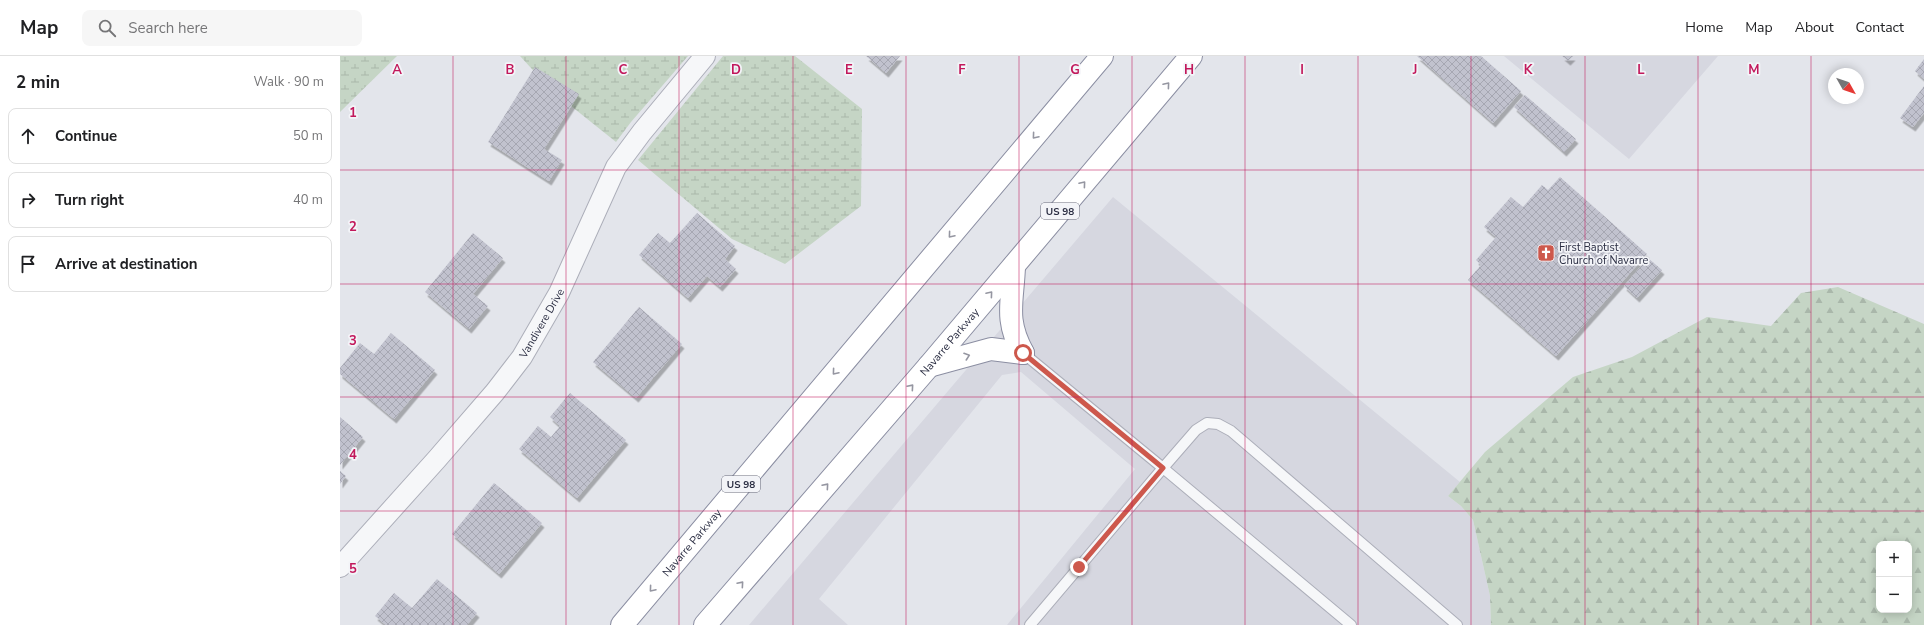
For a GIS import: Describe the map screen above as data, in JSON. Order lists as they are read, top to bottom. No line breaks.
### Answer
{"streets":{"highway":["US 98","Navarre Parkway"],"street":["Vandivere Drive"]},"places":{"church":["First Baptist Church of Navarre"]},"north":"bottom right","page":{"header":"Map","search":"Search here","nav":["Home","Map","About","Contact"],"heading":["2 min","Walk · 90 m"],"list":[["Continue","50 m"],["Turn right","40 m"],"Arrive at destination"],"map_buttons":["+","−"]},"grid":{"columns":["A","B","C","D","E","F","G","H","I","J","K","L","M"],"rows":["1","2","3","4","5"]}}
